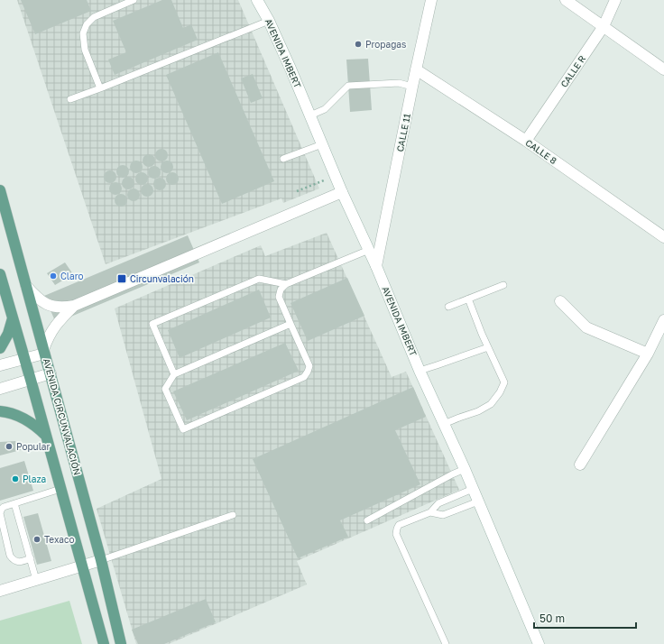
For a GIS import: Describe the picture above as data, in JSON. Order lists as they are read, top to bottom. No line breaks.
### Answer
{"streets":{"main road":["AVENIDA CIRCUNVALACIÓN"],"street":["AVENIDA IMBERT","CALLE R","CALLE 11","CALLE 8"]},"crossings":[["AVENIDA IMBERT","CALLE 11"],["CALLE R","CALLE 8"],["CALLE 11","CALLE 8"]],"places":{"other":["Propagas","Claro","Popular","Plaza","Texaco"],"transit":["Circunvalación"]},"scale_bar":"50 m"}
